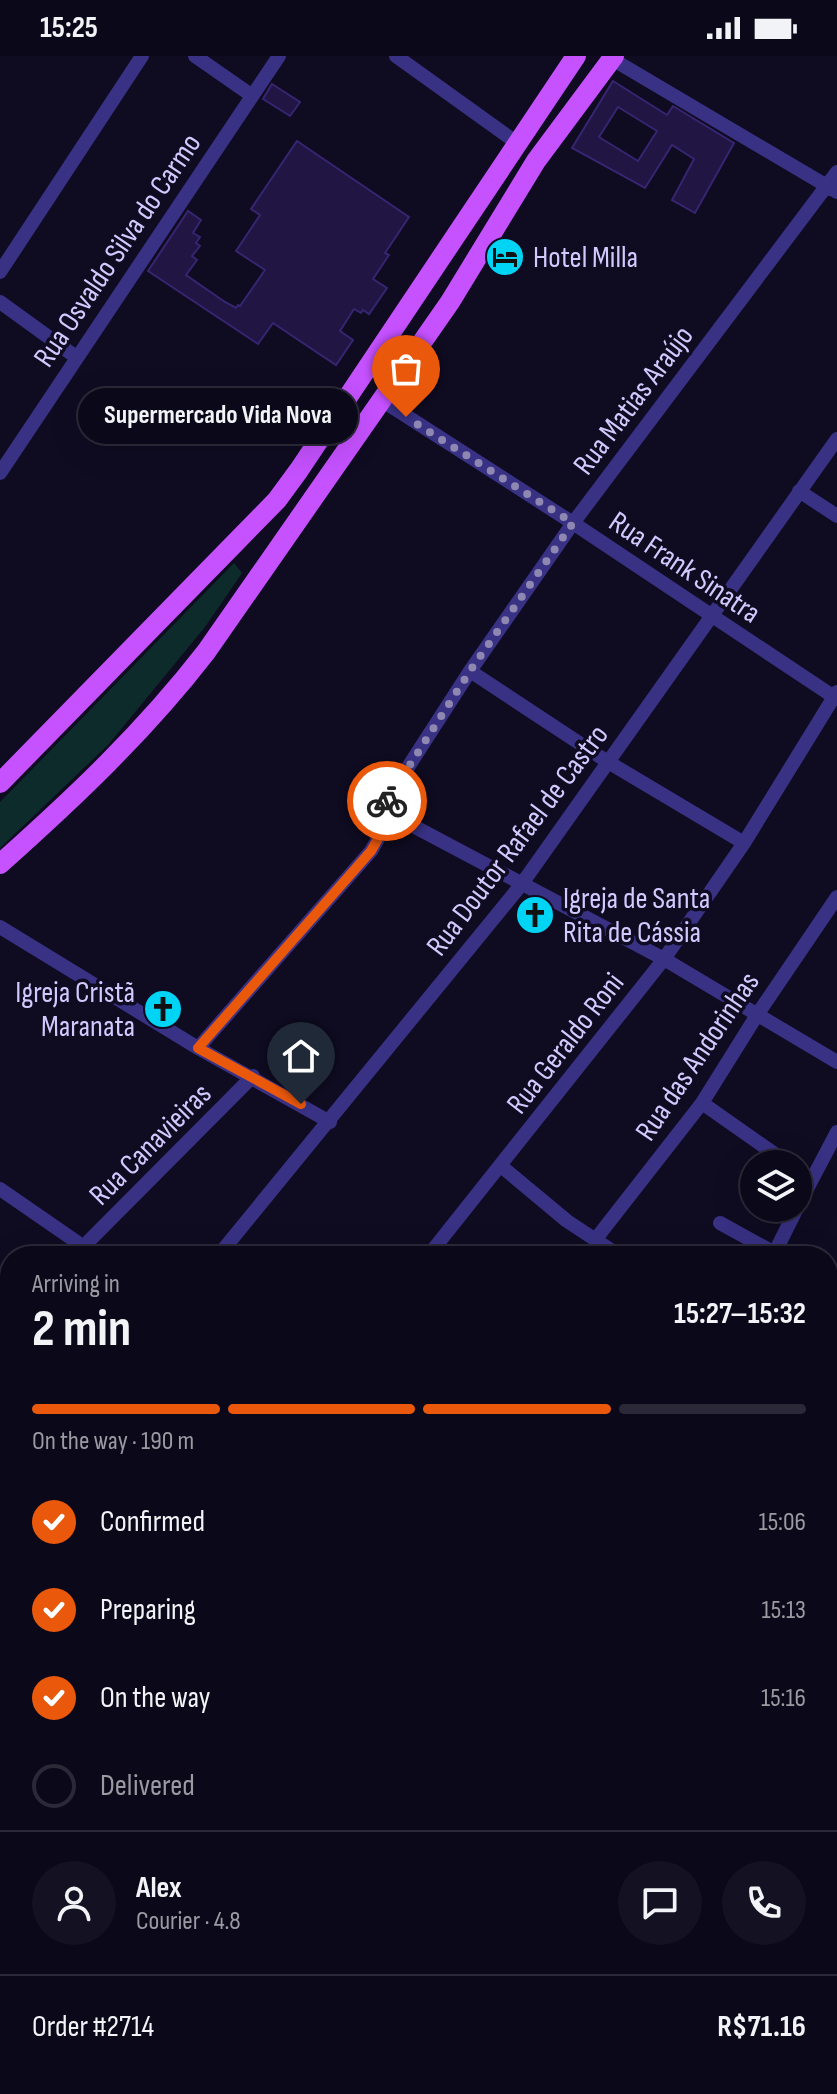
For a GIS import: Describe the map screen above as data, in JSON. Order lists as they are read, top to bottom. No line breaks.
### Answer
{"streets":{"street":["Rua Osvaldo Silva do Carmo","Rua Matias Araújo","Rua Frank Sinatra","Rua Doutor Rafael de Castro","Rua Geraldo Roni","Rua das Andorinhas","Rua Canavieiras"]},"crossings":[["Rua Matias Araújo","Rua Frank Sinatra"],["Rua Frank Sinatra","Rua Doutor Rafael de Castro"],["Rua Frank Sinatra","Rua Geraldo Roni"]],"places":{"hotel":["Hotel Milla"],"other":["Supermercado Vida Nova"],"church":["Igreja de Santa Rita de Cássia","Igreja Cristã Maranata"]},"page":{"status":"15:25","bubble":"Supermercado Vida Nova","heading":["2 min","Arriving in","15:27–15:32"],"panel":["Alex","Courier · 4.8","Order #2714","R$71.16"],"bar":"On the way · 190 m","list":[["Confirmed","15:06"],["Preparing","15:13"],["On the way","15:16"],"Delivered"]}}
